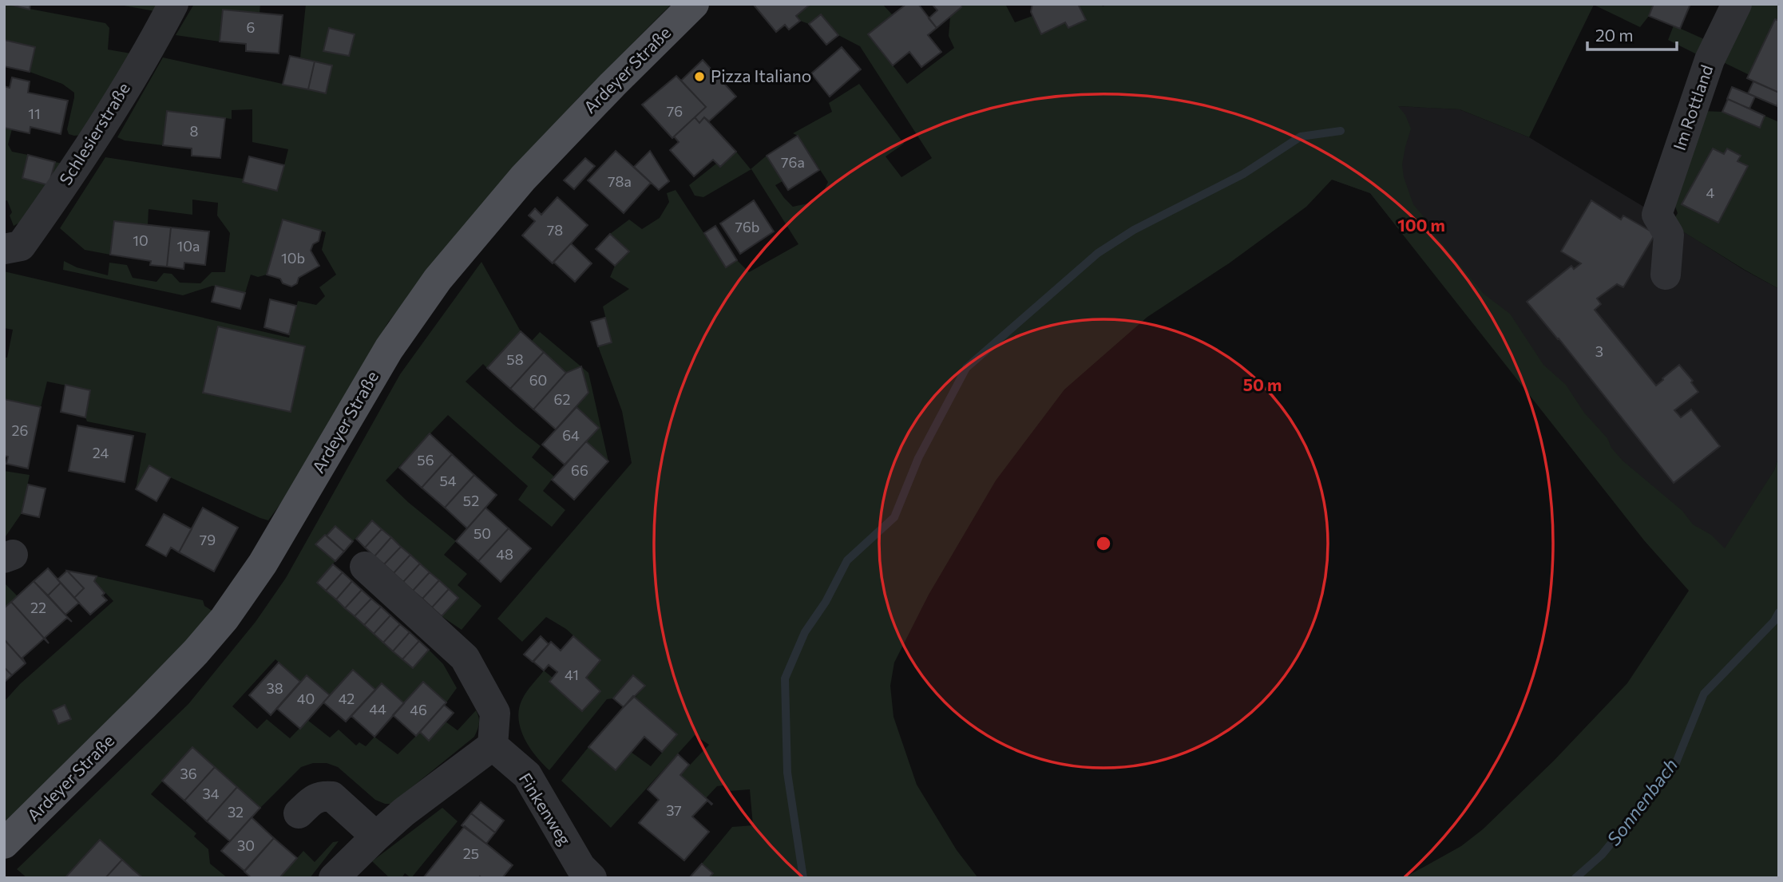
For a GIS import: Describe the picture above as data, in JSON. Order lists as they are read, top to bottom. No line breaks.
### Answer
{"streets":{"main road":["Ardeyer Straße"],"street":["Im Rottland","Schlesierstraße","Finkenweg"]},"water":["Sonnenbach"],"places":["Pizza Italiano"],"house_numbers":["6","76","11","8","76a","78a","4","76b","78","10","10a","10b","3","58","60","62","26","64","24","56","66","54","52","50","79","48","22","41","38","40","42","44","46","36","34","37","32","30","25"],"scale_bar":"20 m","rings":["100 m","50 m"]}
